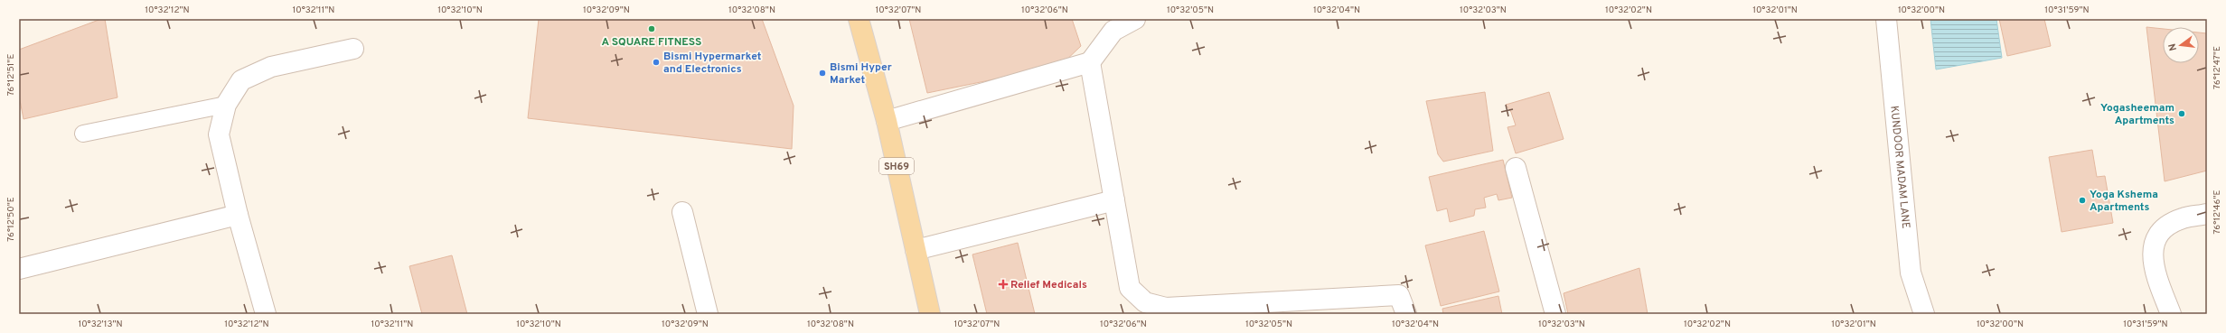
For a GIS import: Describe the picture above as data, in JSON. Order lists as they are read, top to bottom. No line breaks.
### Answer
{"streets":{"main road":["SH69"],"street":["KUNDOOR MADAM LANE"]},"places":{"other":["A SQUARE FITNESS","Bismi Hypermarket and Electronics","Bismi Hyper Market","Yogasheemam Apartments","Yoga Kshema Apartments"],"health":["Relief Medicals"]},"north":"left","coordinates":["10°32'12\"N","10°32'11\"N","10°32'10\"N","10°32'09\"N","10°32'08\"N","10°32'07\"N","10°32'06\"N","10°32'05\"N","10°32'04\"N","10°32'03\"N","10°32'02\"N","10°32'01\"N","10°32'00\"N","10°31'59\"N","76°12'47\"E","76°12'51\"E","76°12'46\"E","76°12'50\"E","10°32'13\"N"]}
